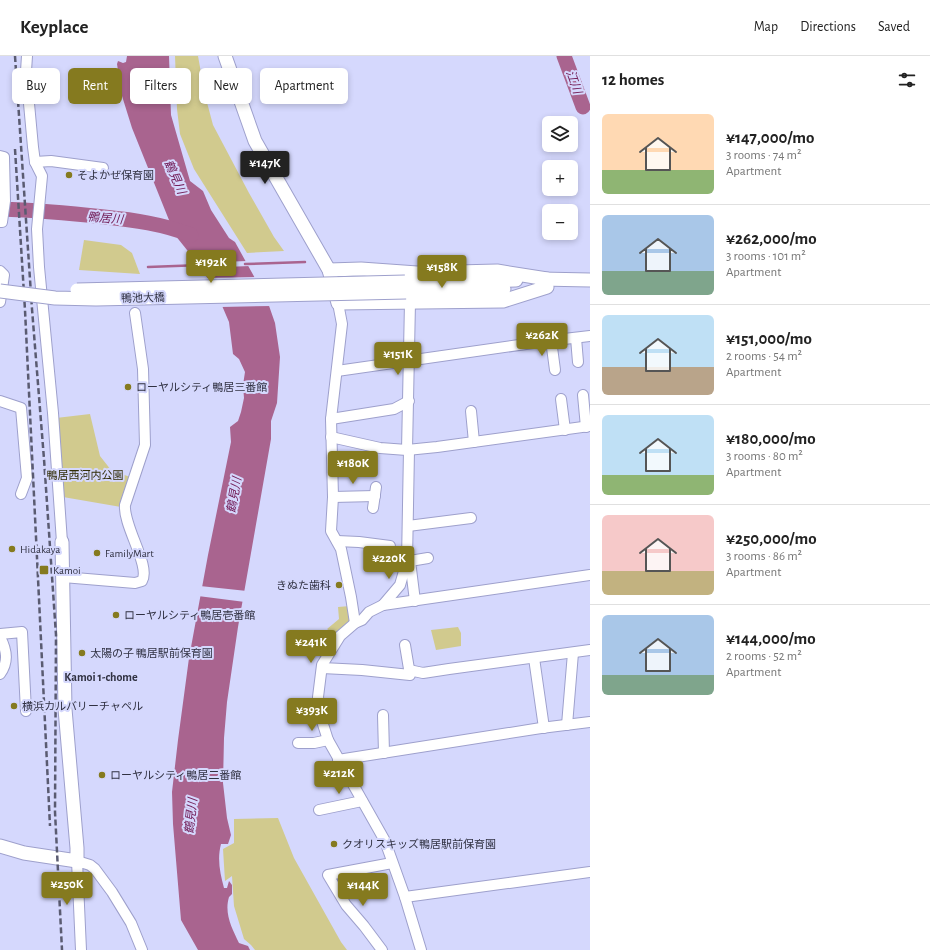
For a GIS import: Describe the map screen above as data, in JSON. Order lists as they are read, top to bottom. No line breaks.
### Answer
{"streets":{"street":["鴨池大橋"]},"districts":["Kamoi 1-chome"],"water":["江川","鶴見川","鴨居川"],"parks":["鴨居西河内公園"],"places":{"other":["そよかぜ保育園","ローヤルシティ鴨居三番館","Hidakaya","FamilyMart","きぬた歯科","ローヤルシティ鴨居壱番館","太陽の子 鴨居駅前保育園","横浜カルバリーチャペル","ローヤルシティ鴨居二番館","クオリスキッズ鴨居駅前保育園"],"transit":["Kamoi"]},"page":{"header":"Keyplace","nav":["Map","Directions","Saved"],"heading":"12 homes","chip":["Buy","Rent","Filters","New","Apartment"],"list":[{"name":"¥147,000/mo","note":"3 rooms · 74 m² · Apartment"},{"name":"¥262,000/mo","note":"3 rooms · 101 m² · Apartment"},{"name":"¥151,000/mo","note":"2 rooms · 54 m² · Apartment"},{"name":"¥180,000/mo","note":"3 rooms · 80 m² · Apartment"},{"name":"¥250,000/mo","note":"3 rooms · 86 m² · Apartment"},{"name":"¥144,000/mo","note":"2 rooms · 52 m² · Apartment"}],"map_buttons":["+","−"],"price":["¥147K","¥192K","¥158K","¥262K","¥151K","¥180K","¥220K","¥241K","¥393K","¥212K","¥250K","¥144K"]}}
